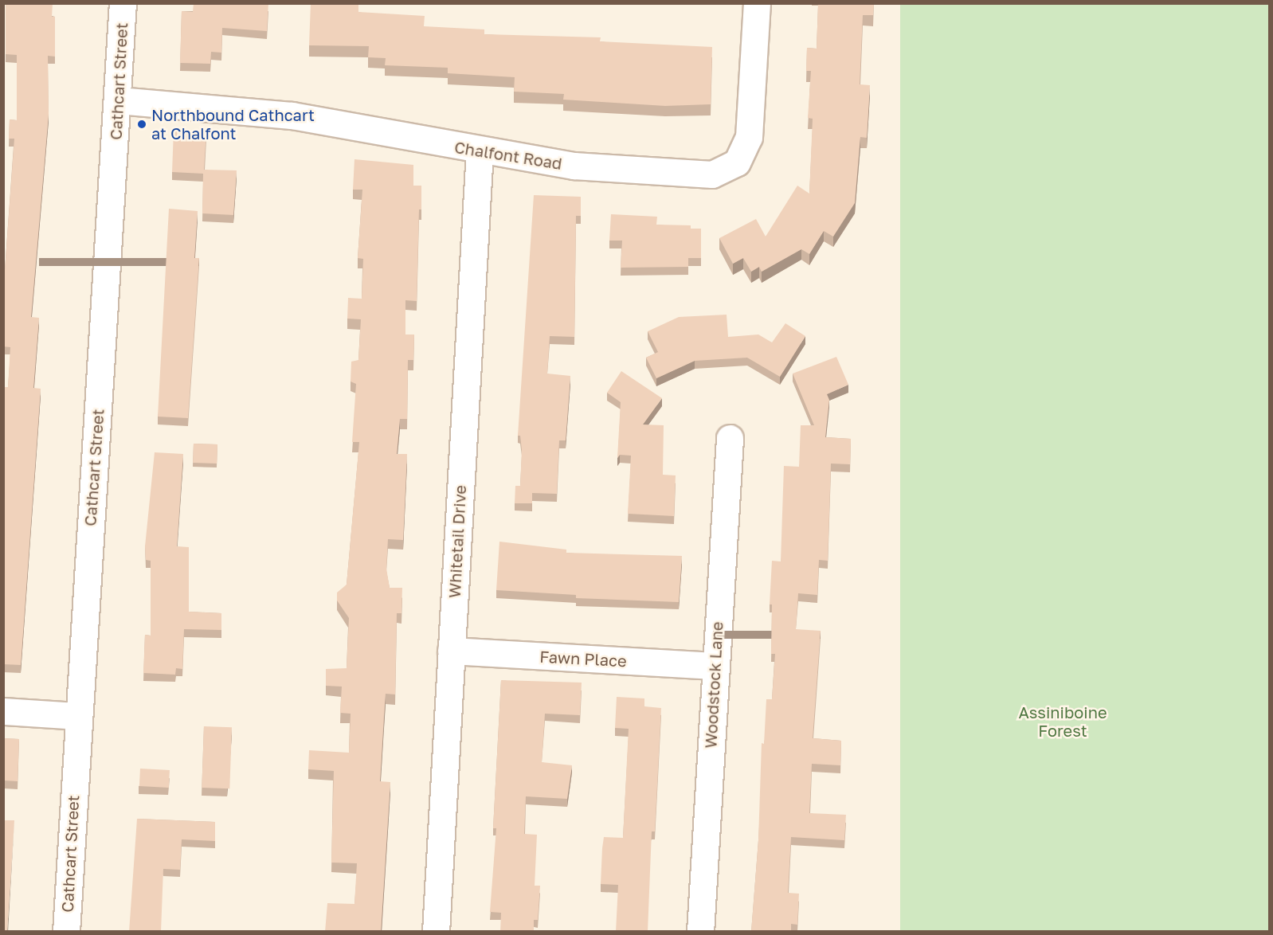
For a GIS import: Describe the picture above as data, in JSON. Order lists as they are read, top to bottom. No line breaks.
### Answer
{"streets":{"street":["Cathcart Street","Chalfont Road","Whitetail Drive","Fawn Place","Woodstock Lane"]},"crossings":[["Cathcart Street","Chalfont Road"],["Chalfont Road","Whitetail Drive"],["Whitetail Drive","Fawn Place"],["Fawn Place","Woodstock Lane"]],"parks":["Assiniboine Forest"],"places":["Northbound Cathcart at Chalfont"]}
